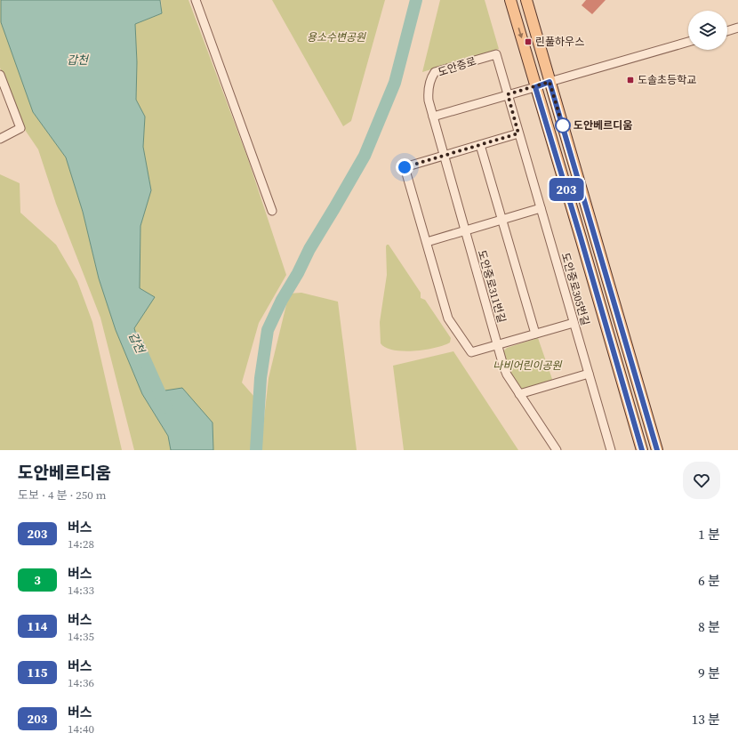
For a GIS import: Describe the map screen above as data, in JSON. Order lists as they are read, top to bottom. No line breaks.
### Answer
{"streets":{"street":["도안중로","도안중로311번길","도안중로305번길"]},"crossings":[["도안중로","도안중로311번길"],["도안중로","도안중로305번길"]],"water":["갑천"],"parks":["용소수변공원","나비어린이공원"],"places":{"transit":["린풀하우스","도솔초등학교"],"other":["도안베르디움"]},"lines":["bus line 203"],"page":{"on_map":"203","heading":["도안베르디움","도보 · 4 분 · 250 m"],"list":[{"mark":"203","name":"버스","note":"14:28","value":"1 분"},{"mark":"3","name":"버스","note":"14:33","value":"6 분"},{"mark":"114","name":"버스","note":"14:35","value":"8 분"},{"mark":"115","name":"버스","note":"14:36","value":"9 분"},{"mark":"203","name":"버스","note":"14:40","value":"13 분"}]}}
